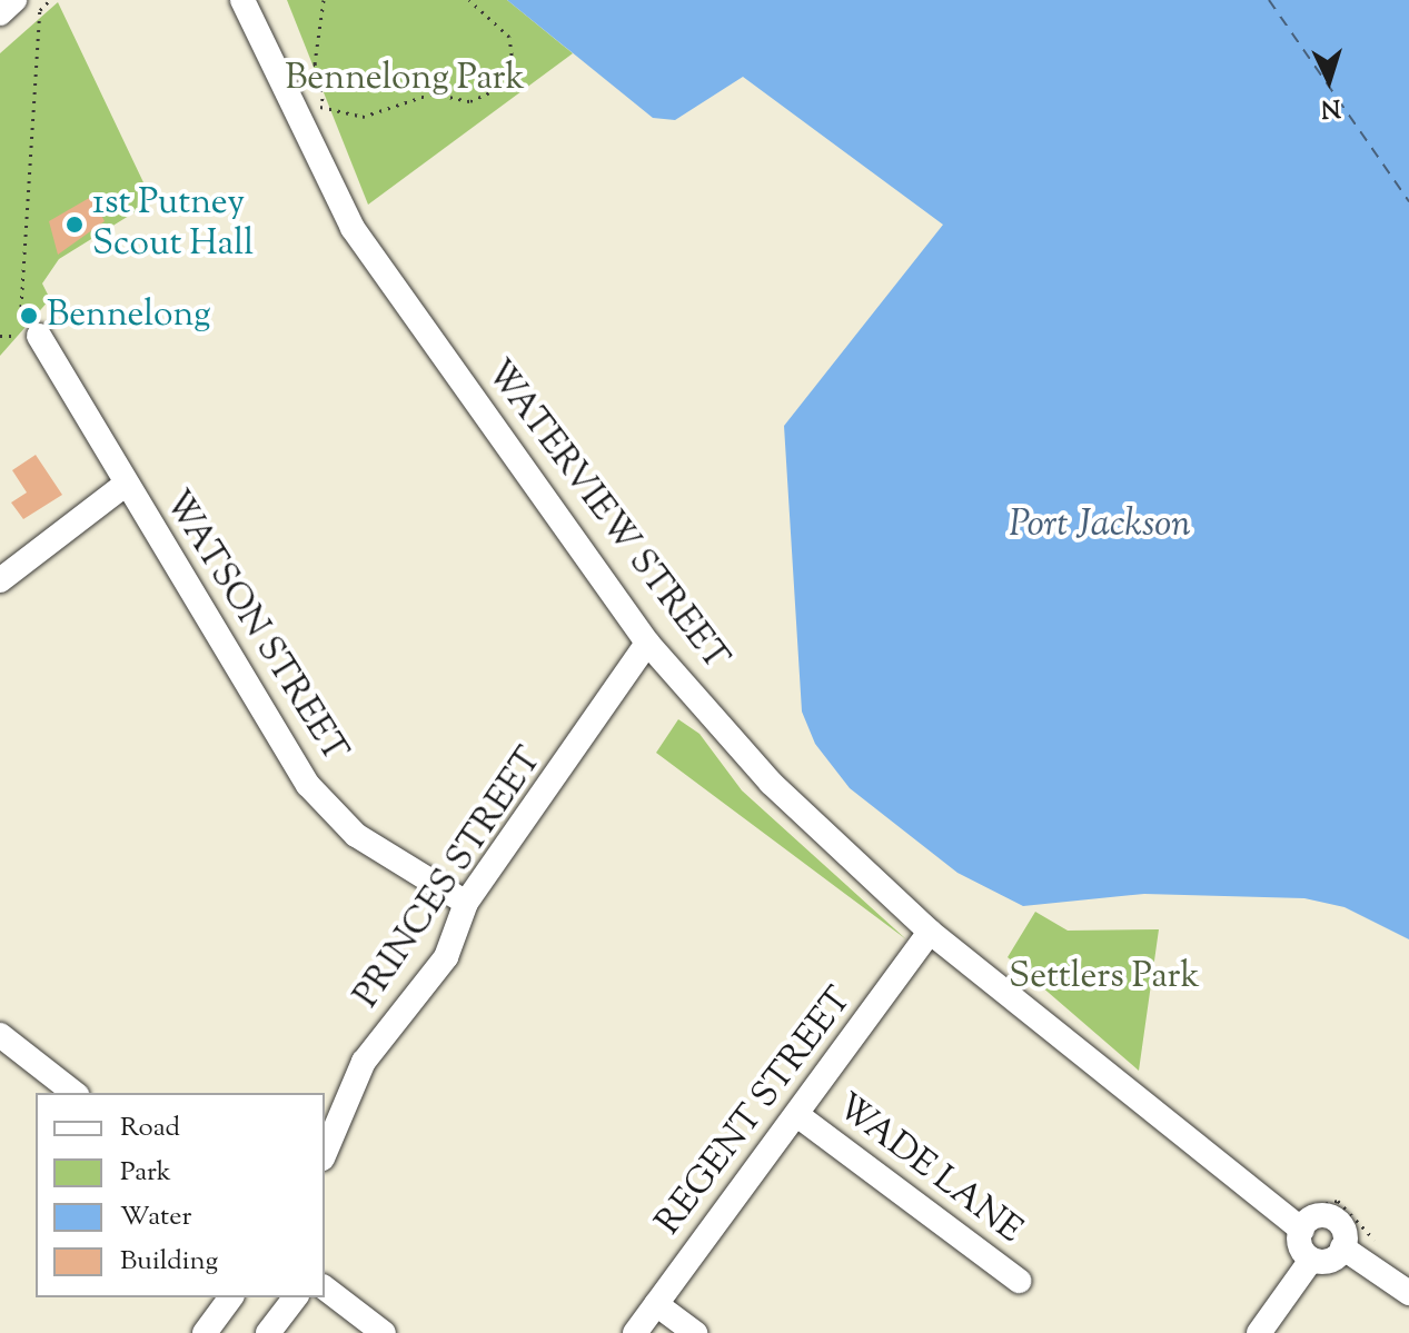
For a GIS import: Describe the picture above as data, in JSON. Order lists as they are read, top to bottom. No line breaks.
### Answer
{"streets":{"street":["WATERVIEW STREET","WATSON STREET","PRINCES STREET","REGENT STREET","WADE LANE"]},"crossings":[["WATERVIEW STREET","PRINCES STREET"],["WATERVIEW STREET","REGENT STREET"],["WATSON STREET","PRINCES STREET"],["REGENT STREET","WADE LANE"]],"water":["Port Jackson"],"parks":["Bennelong Park","Settlers Park"],"places":["1st Putney Scout Hall","Bennelong"],"legend":["Road","Park","Water","Building"],"north":"bottom"}
